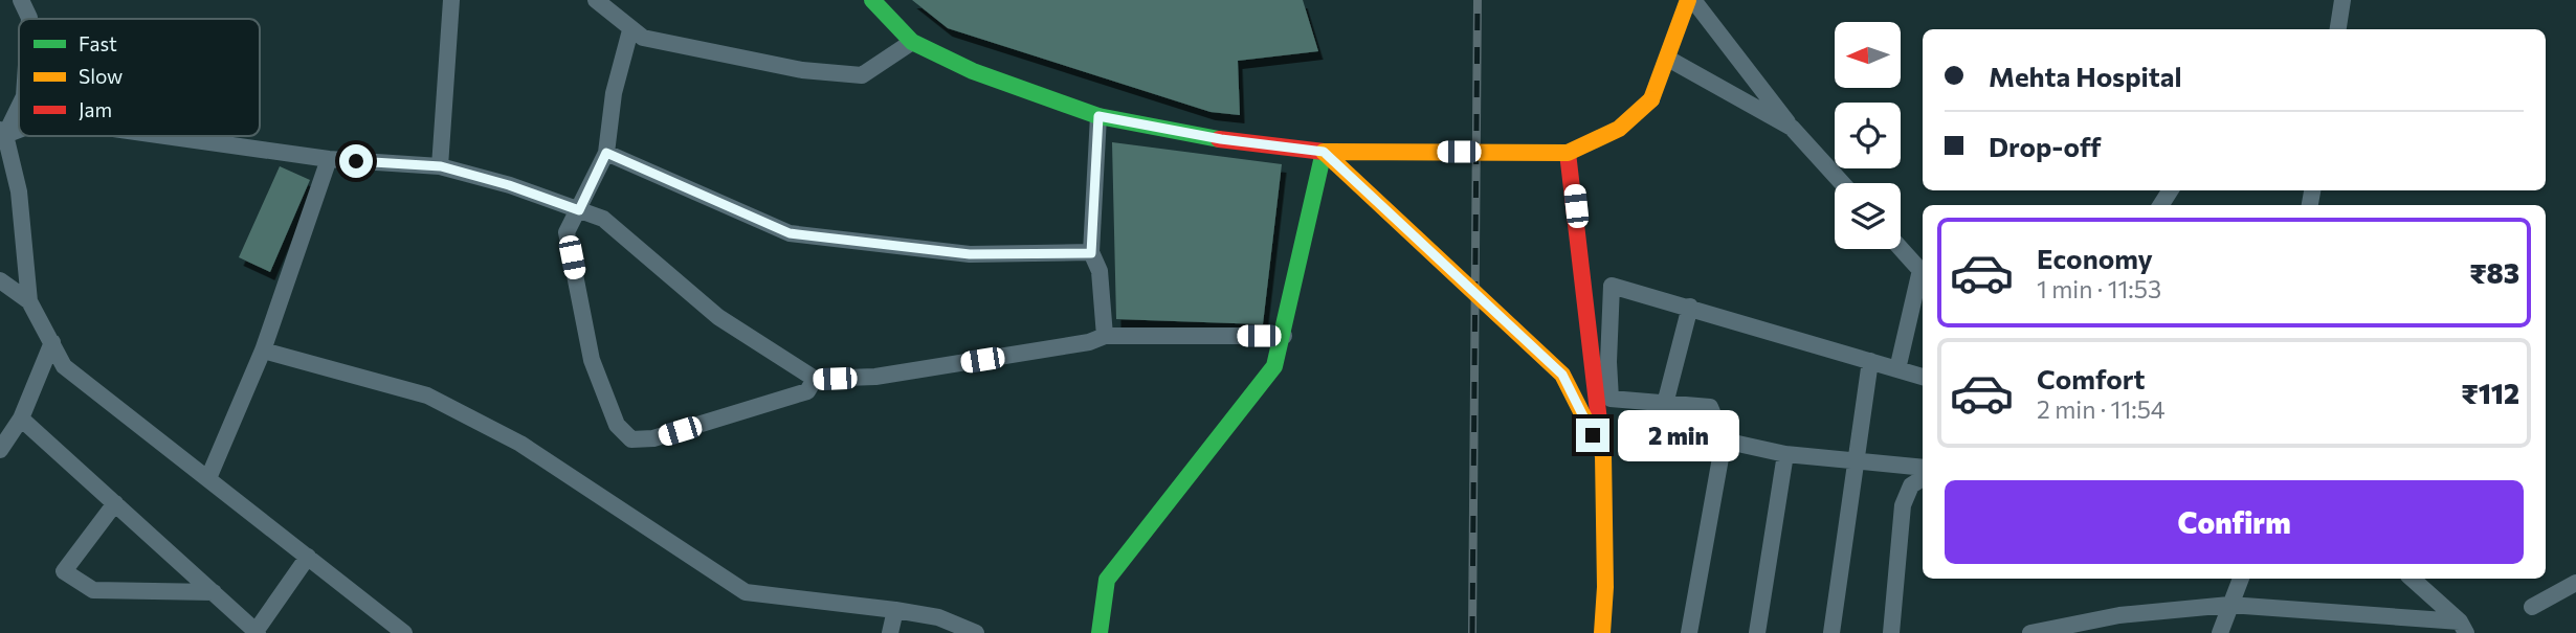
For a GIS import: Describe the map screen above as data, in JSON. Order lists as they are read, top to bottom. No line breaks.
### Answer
{"legend":["Fast","Slow","Jam"],"north":"left","page":{"banner":["Mehta Hospital","Drop-off"],"list":[{"name":"Economy","note":"1 min · 11:53","value":"₹83"},{"name":"Comfort","note":"2 min · 11:54","value":"₹112"}],"bubble":"2 min","buttons":"Confirm"}}
